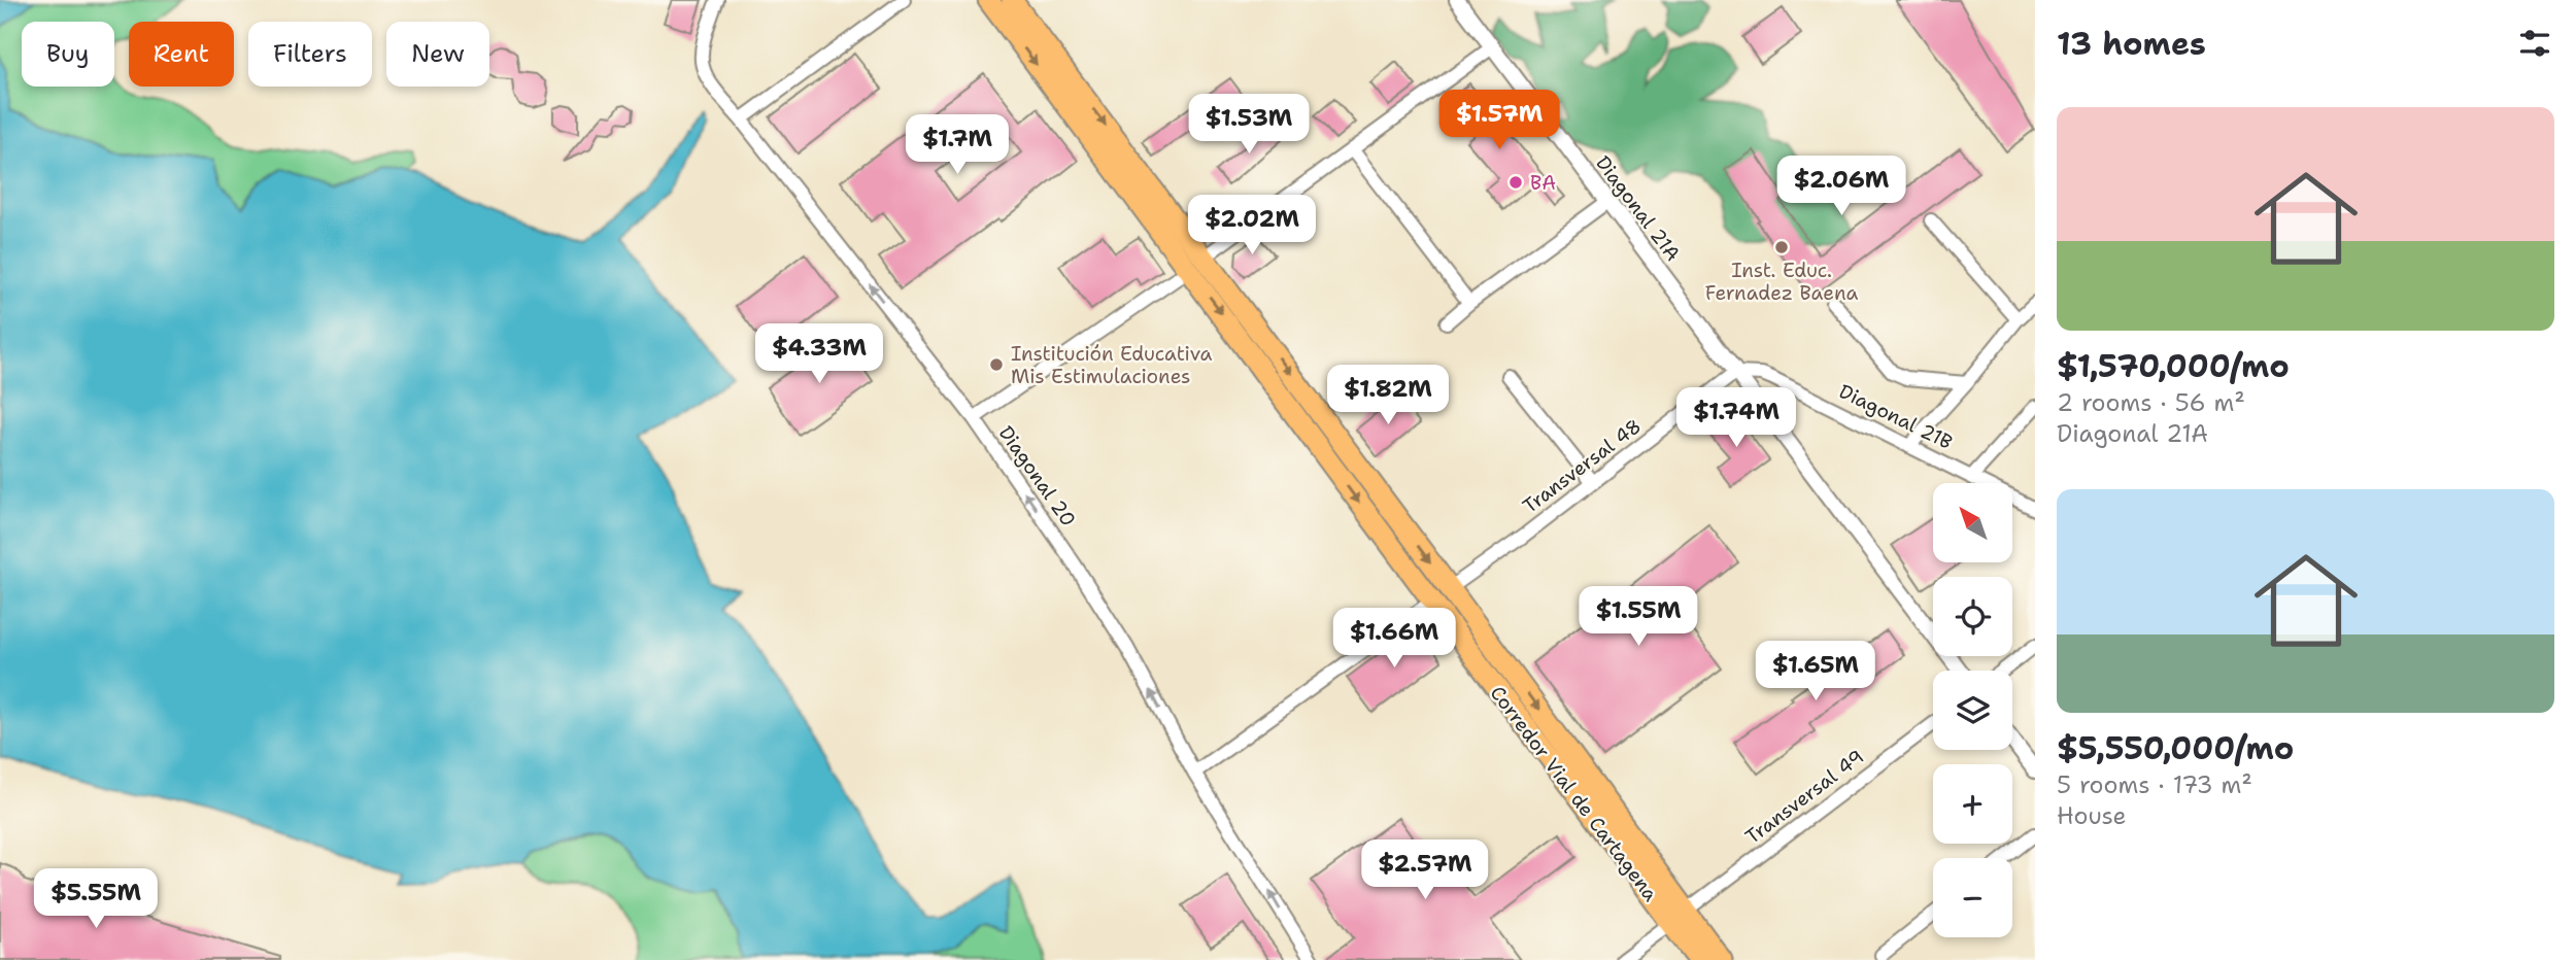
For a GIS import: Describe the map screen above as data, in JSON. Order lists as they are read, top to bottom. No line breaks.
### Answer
{"streets":{"main road":["Corredor Vial de Cartagena"],"street":["Diagonal 21A","Diagonal 21B","Transversal 48","Diagonal 20","Transversal 49"]},"crossings":[["Diagonal 21A","Diagonal 21B"],["Diagonal 21A","Transversal 48"],["Diagonal 21B","Transversal 48"],["Transversal 48","Corredor Vial de Cartagena"],["Corredor Vial de Cartagena","Transversal 49"]],"one_way":["Diagonal 20","Corredor Vial de Cartagena"],"places":["BA","Inst. Educ. Fernadez Baena","Institución Educativa Mis Estimulaciones"],"north":"top left","page":{"heading":"13 homes","chip":["Buy","Rent","Filters","New"],"list":[{"name":"$1,570,000/mo","note":"2 rooms · 56 m² · Diagonal 21A"},{"name":"$5,550,000/mo","note":"5 rooms · 173 m² · House"}],"price":["$1.57M","$1.53M","$1.7M","$2.06M","$2.02M","$4.33M","$1.82M","$1.74M","$1.55M","$1.66M","$1.65M","$2.57M","$5.55M"],"map_buttons":["+","−"]}}
